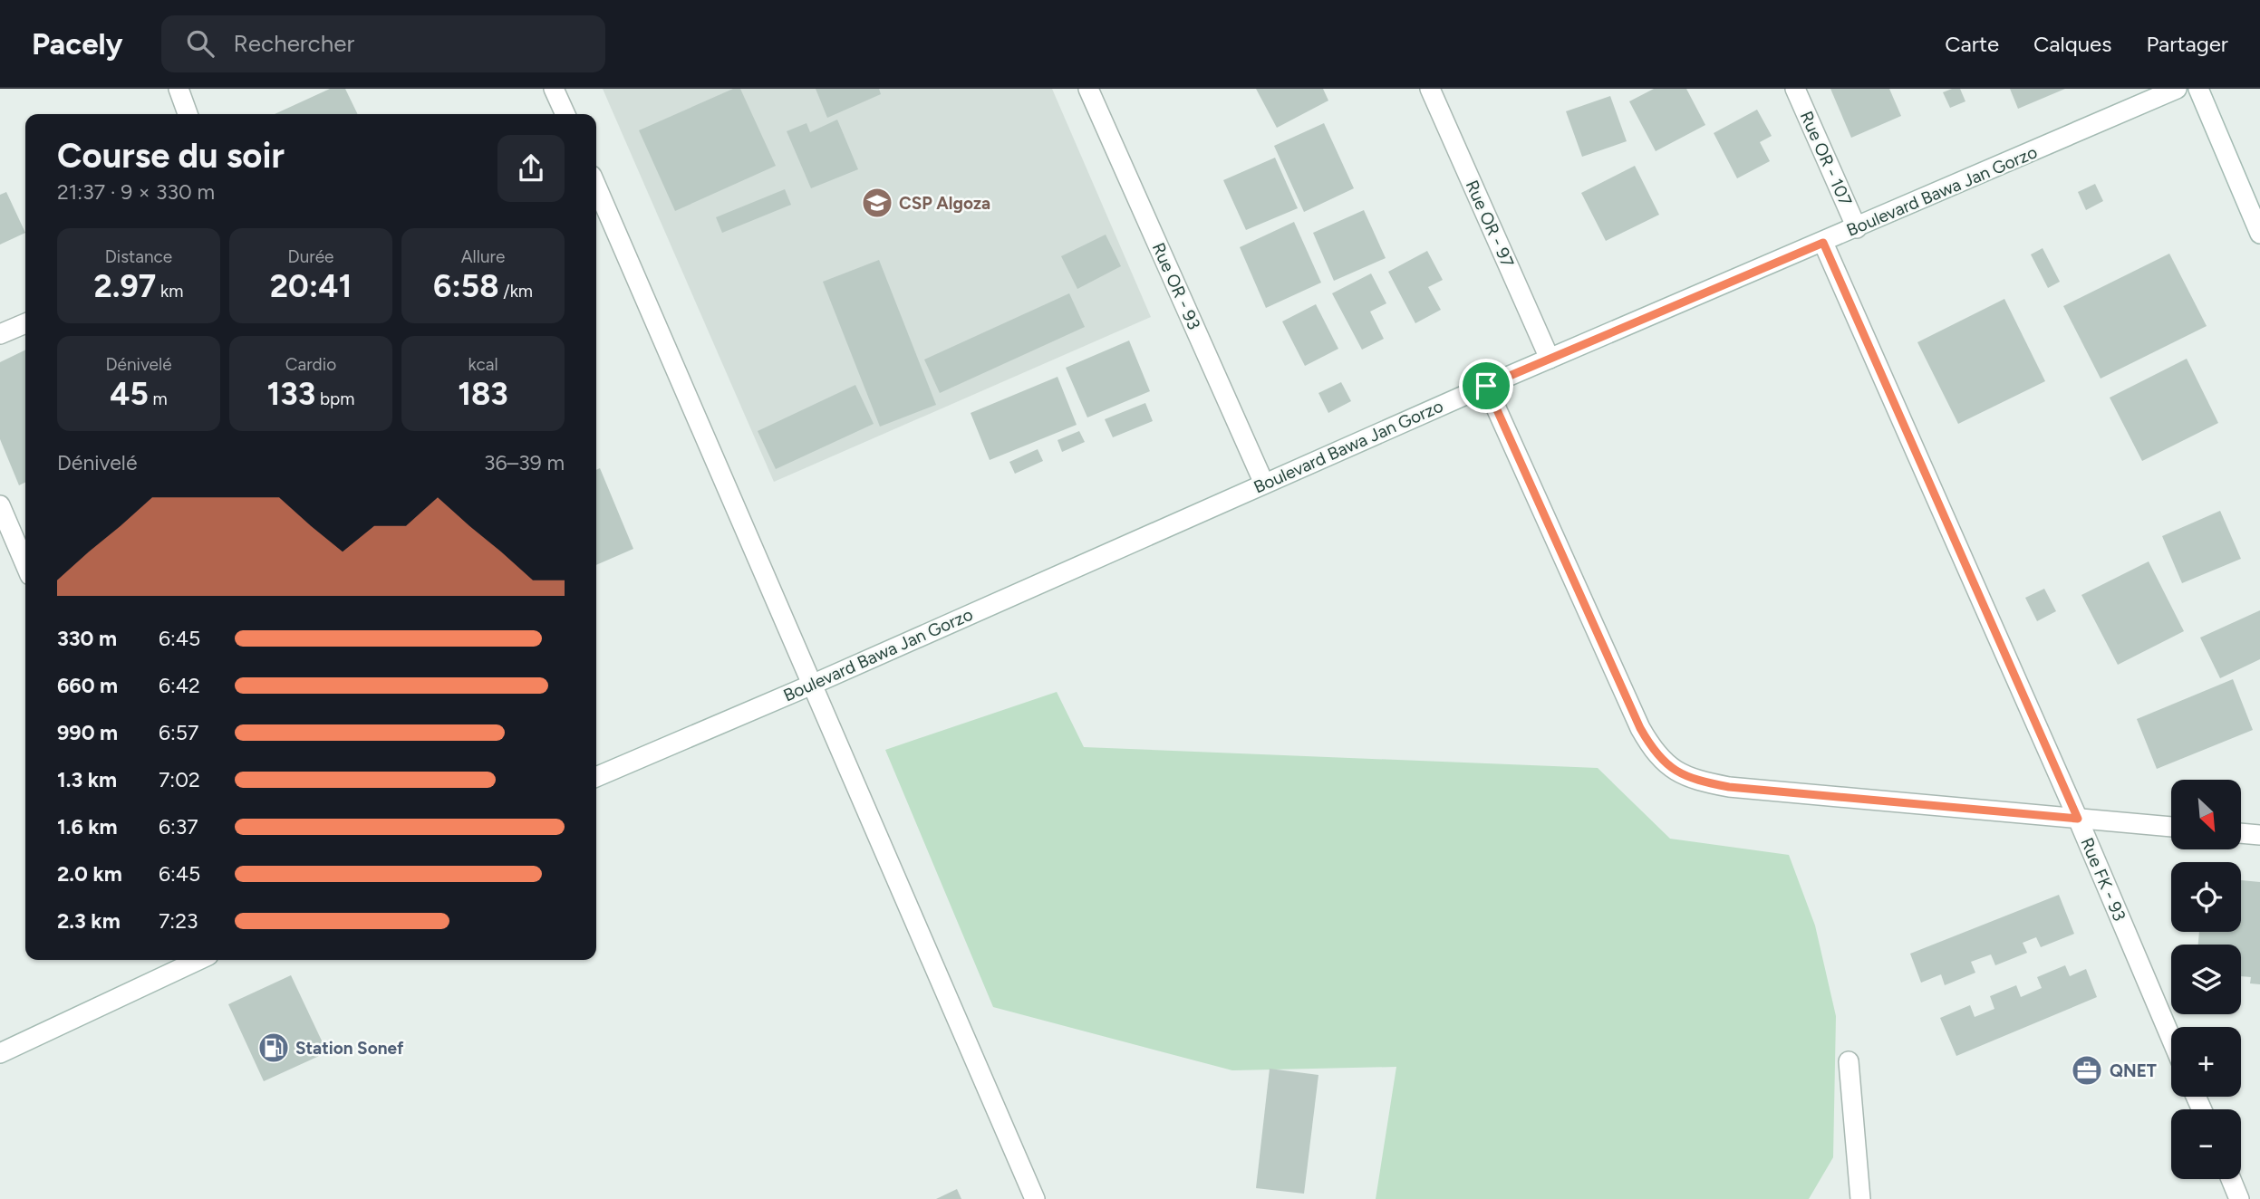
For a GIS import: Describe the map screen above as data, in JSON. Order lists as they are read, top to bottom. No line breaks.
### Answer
{"streets":{"street":["Rue OR - 107","Boulevard Bawa Jan Gorzo","Rue OR - 97","Rue OR - 93","Rue FK - 93"]},"crossings":[["Rue OR - 107","Boulevard Bawa Jan Gorzo"],["Boulevard Bawa Jan Gorzo","Rue OR - 97"],["Boulevard Bawa Jan Gorzo","Rue OR - 93"],["Boulevard Bawa Jan Gorzo","Rue FK - 93"]],"places":{"school or university":["CSP Algoza"],"fuel station":["Station Sonef"],"office":["QNET"]},"north":"bottom right","page":{"header":"Pacely","search":"Rechercher","nav":["Carte","Calques","Partager"],"heading":["Course du soir","21:37 · 9 × 330 m"],"stats":[["Distance","2.97 km"],["Durée","20:41"],["Allure","6:58 /km"],["Dénivelé","45 m"],["Cardio","133 bpm"],["kcal","183"]],"chart":["Dénivelé","36–39 m"],"list":[{"name":"330 m","note":"6:45"},{"name":"660 m","note":"6:42"},{"name":"990 m","note":"6:57"},{"name":"1.3 km","note":"7:02"},{"name":"1.6 km","note":"6:37"},{"name":"2.0 km","note":"6:45"},{"name":"2.3 km","note":"7:23"}],"map_buttons":["+","−"]}}
